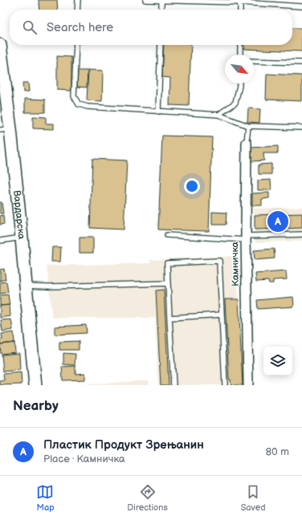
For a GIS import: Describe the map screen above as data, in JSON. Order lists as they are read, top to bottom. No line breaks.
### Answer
{"streets":{"street":["Вардарска","Камничка"]},"north":"bottom right","page":{"search":"Search here","pins":"A","heading":"Nearby","list":[{"mark":"A","name":"Пластик Продукт Зрењанин","note":"Place · Камничка","value":"80 m"}],"nav":["Map","Directions","Saved"]}}
